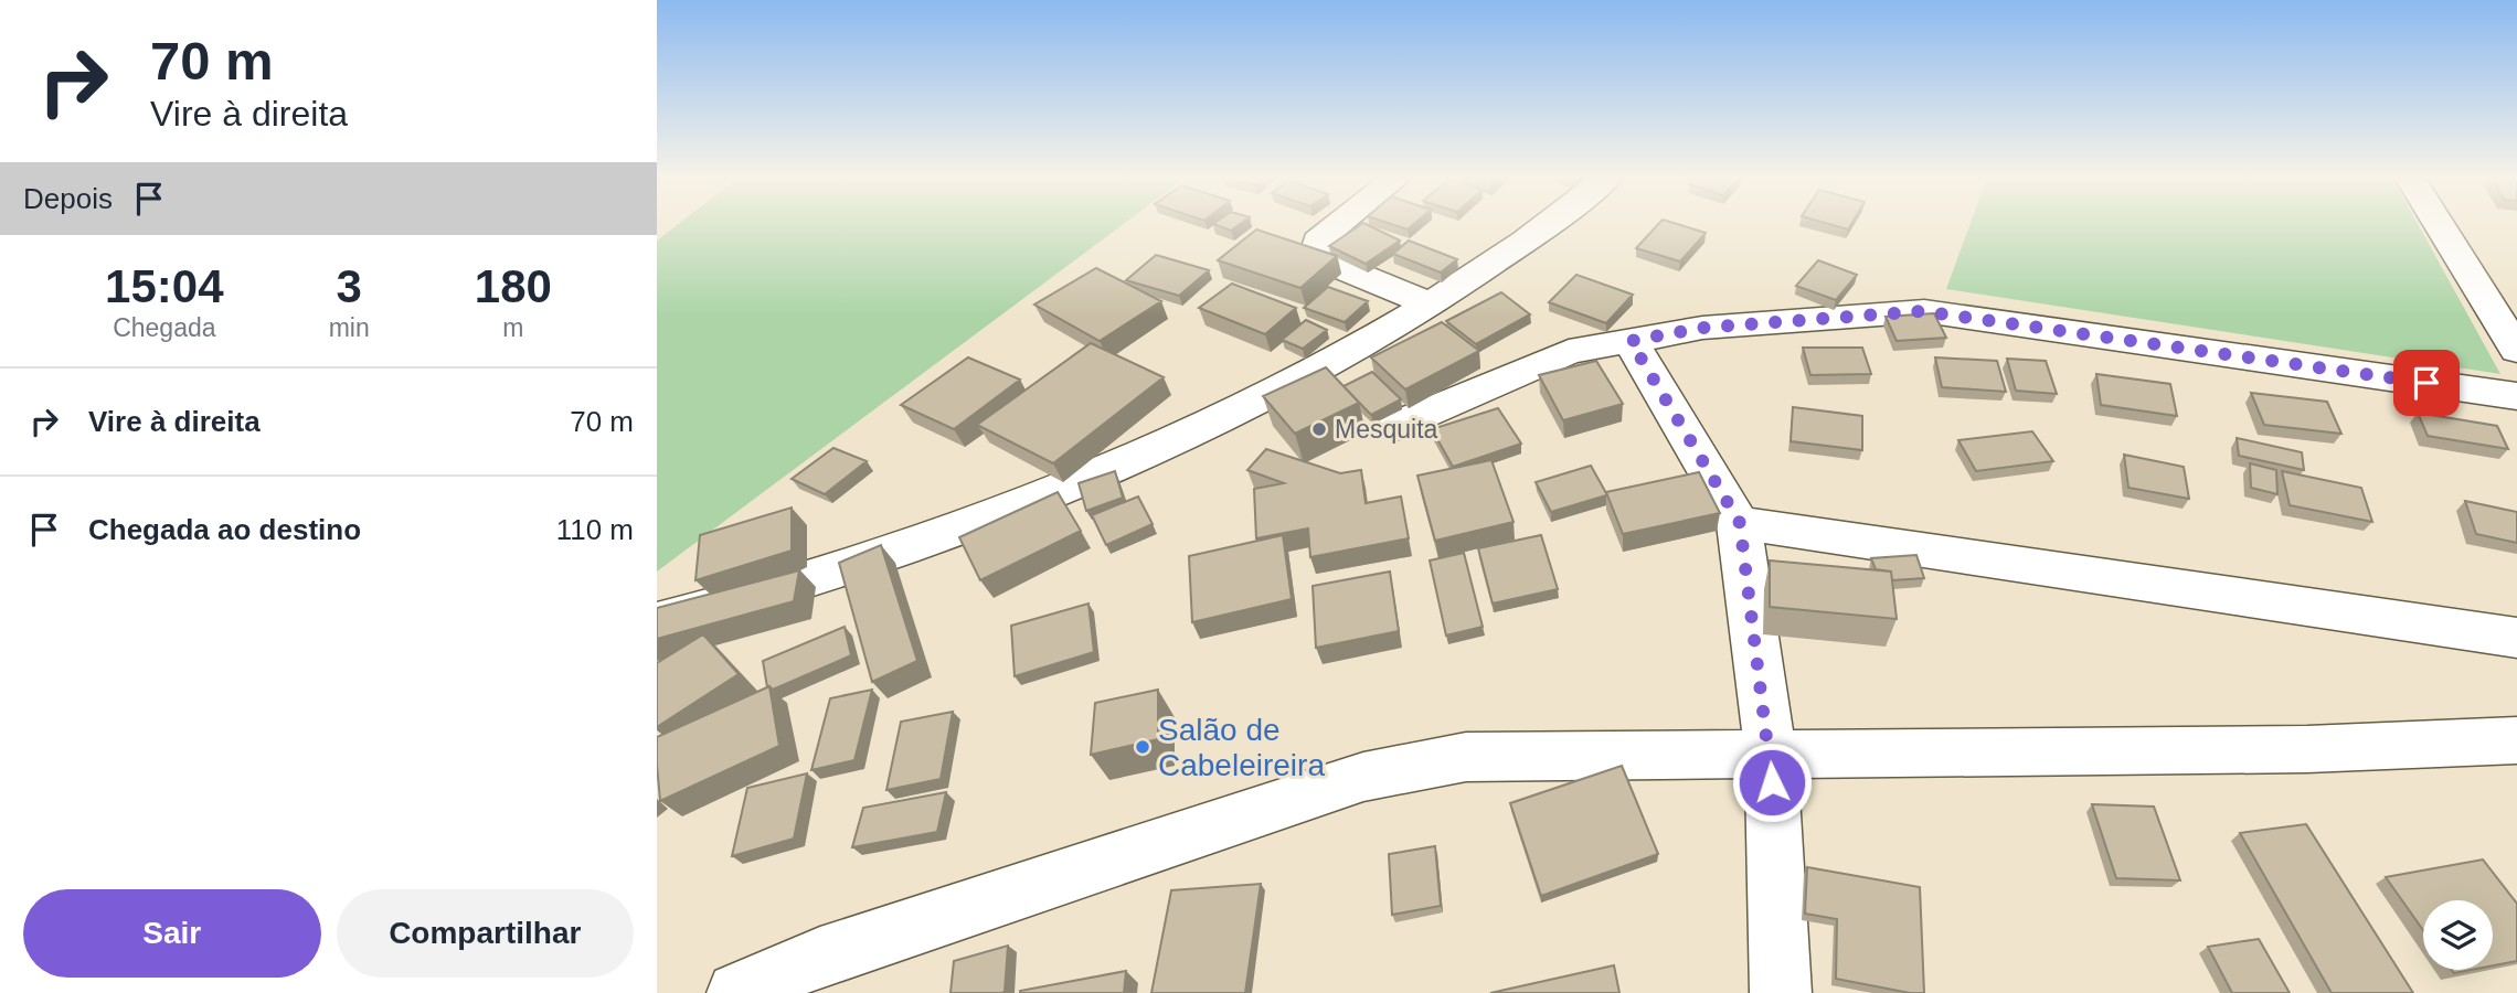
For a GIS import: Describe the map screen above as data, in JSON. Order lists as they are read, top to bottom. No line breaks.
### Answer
{"places":["Mesquita","Salão de Cabeleireira"],"page":{"turn":["70 m","Vire à direita"],"then":"Depois","eta":["15:04","Chegada","3","min","180","m"],"list":[{"name":"Vire à direita","value":"70 m"},{"name":"Chegada ao destino","value":"110 m"}],"buttons":["Sair","Compartilhar"]}}
